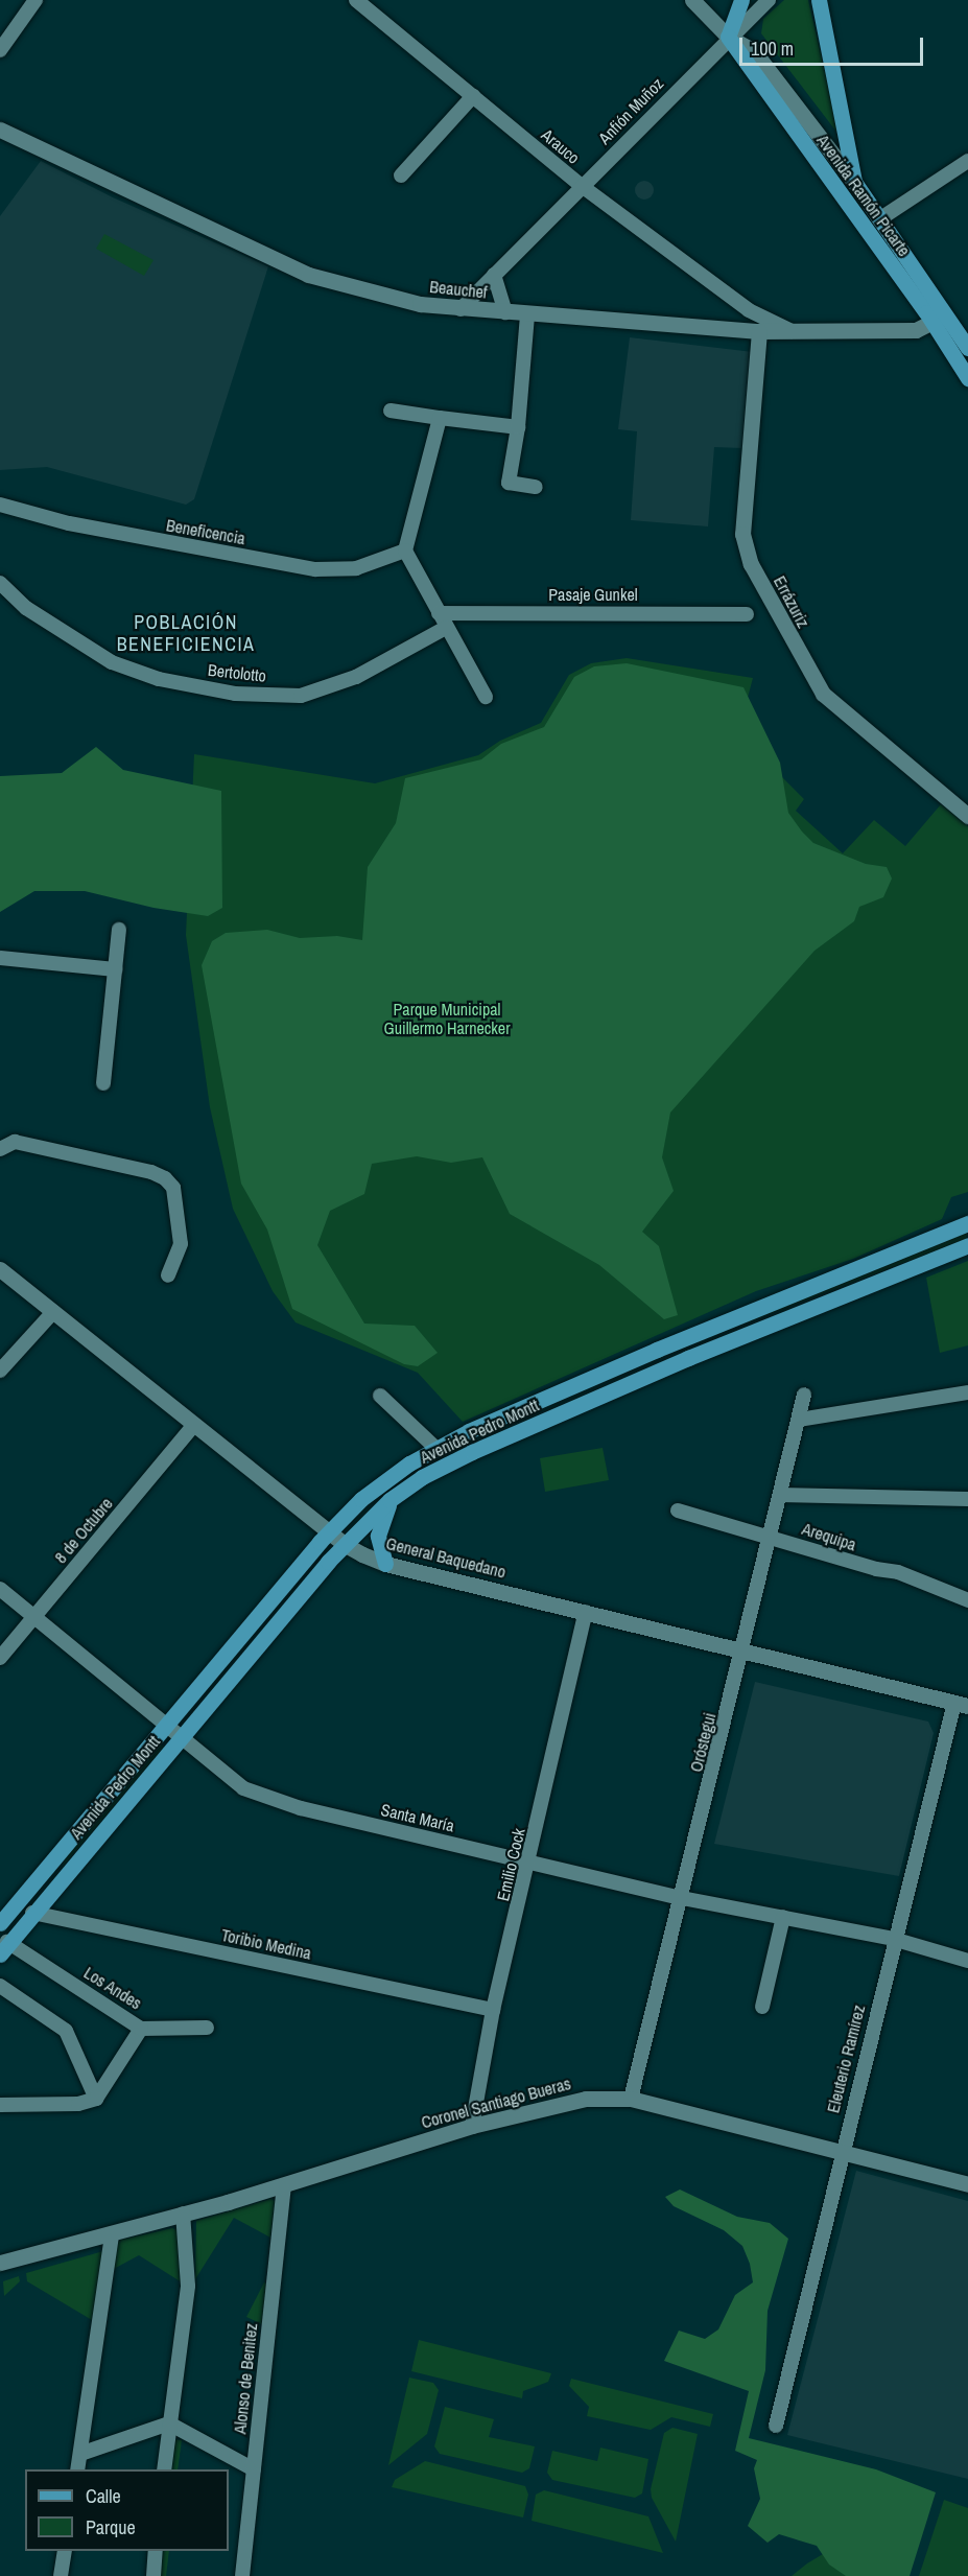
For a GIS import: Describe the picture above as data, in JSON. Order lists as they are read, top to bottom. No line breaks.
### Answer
{"streets":{"main road":["Avenida Ramón Picarte","Beauchef","Errázuriz","Avenida Pedro Montt","General Baquedano","Coronel Santiago Bueras"],"street":["Anfión Muñoz","Arauco","Beneficencia","Pasaje Gunkel","Bertolotto","8 de Octubre","Arequipa","Oróstegui","Santa María","Emilio Cock","Toribio Medina","Los Andes","Eleuterio Ramírez","Alonso de Benitez"]},"crossings":[["Anfión Muñoz","Arauco"],["Anfión Muñoz","Avenida Ramón Picarte"],["Anfión Muñoz","Beauchef"],["Arauco","Beauchef"],["Arauco","Errázuriz"],["Avenida Ramón Picarte","Beauchef"],["Beauchef","Errázuriz"],["Avenida Pedro Montt","General Baquedano"],["Avenida Pedro Montt","Santa María"],["Avenida Pedro Montt","Toribio Medina"],["Avenida Pedro Montt","Los Andes"],["8 de Octubre","General Baquedano"],["8 de Octubre","Santa María"],["Arequipa","Oróstegui"],["General Baquedano","Oróstegui"],["General Baquedano","Emilio Cock"],["General Baquedano","Eleuterio Ramírez"],["Oróstegui","Santa María"],["Oróstegui","Coronel Santiago Bueras"],["Santa María","Emilio Cock"],["Santa María","Eleuterio Ramírez"],["Emilio Cock","Toribio Medina"],["Emilio Cock","Coronel Santiago Bueras"],["Eleuterio Ramírez","Coronel Santiago Bueras"],["Coronel Santiago Bueras","Alonso de Benitez"]],"districts":["POBLACIÓN BENEFICIENCIA"],"parks":["Parque Municipal Guillermo Harnecker"],"legend":["Calle","Parque"],"scale_bar":"100 m"}
